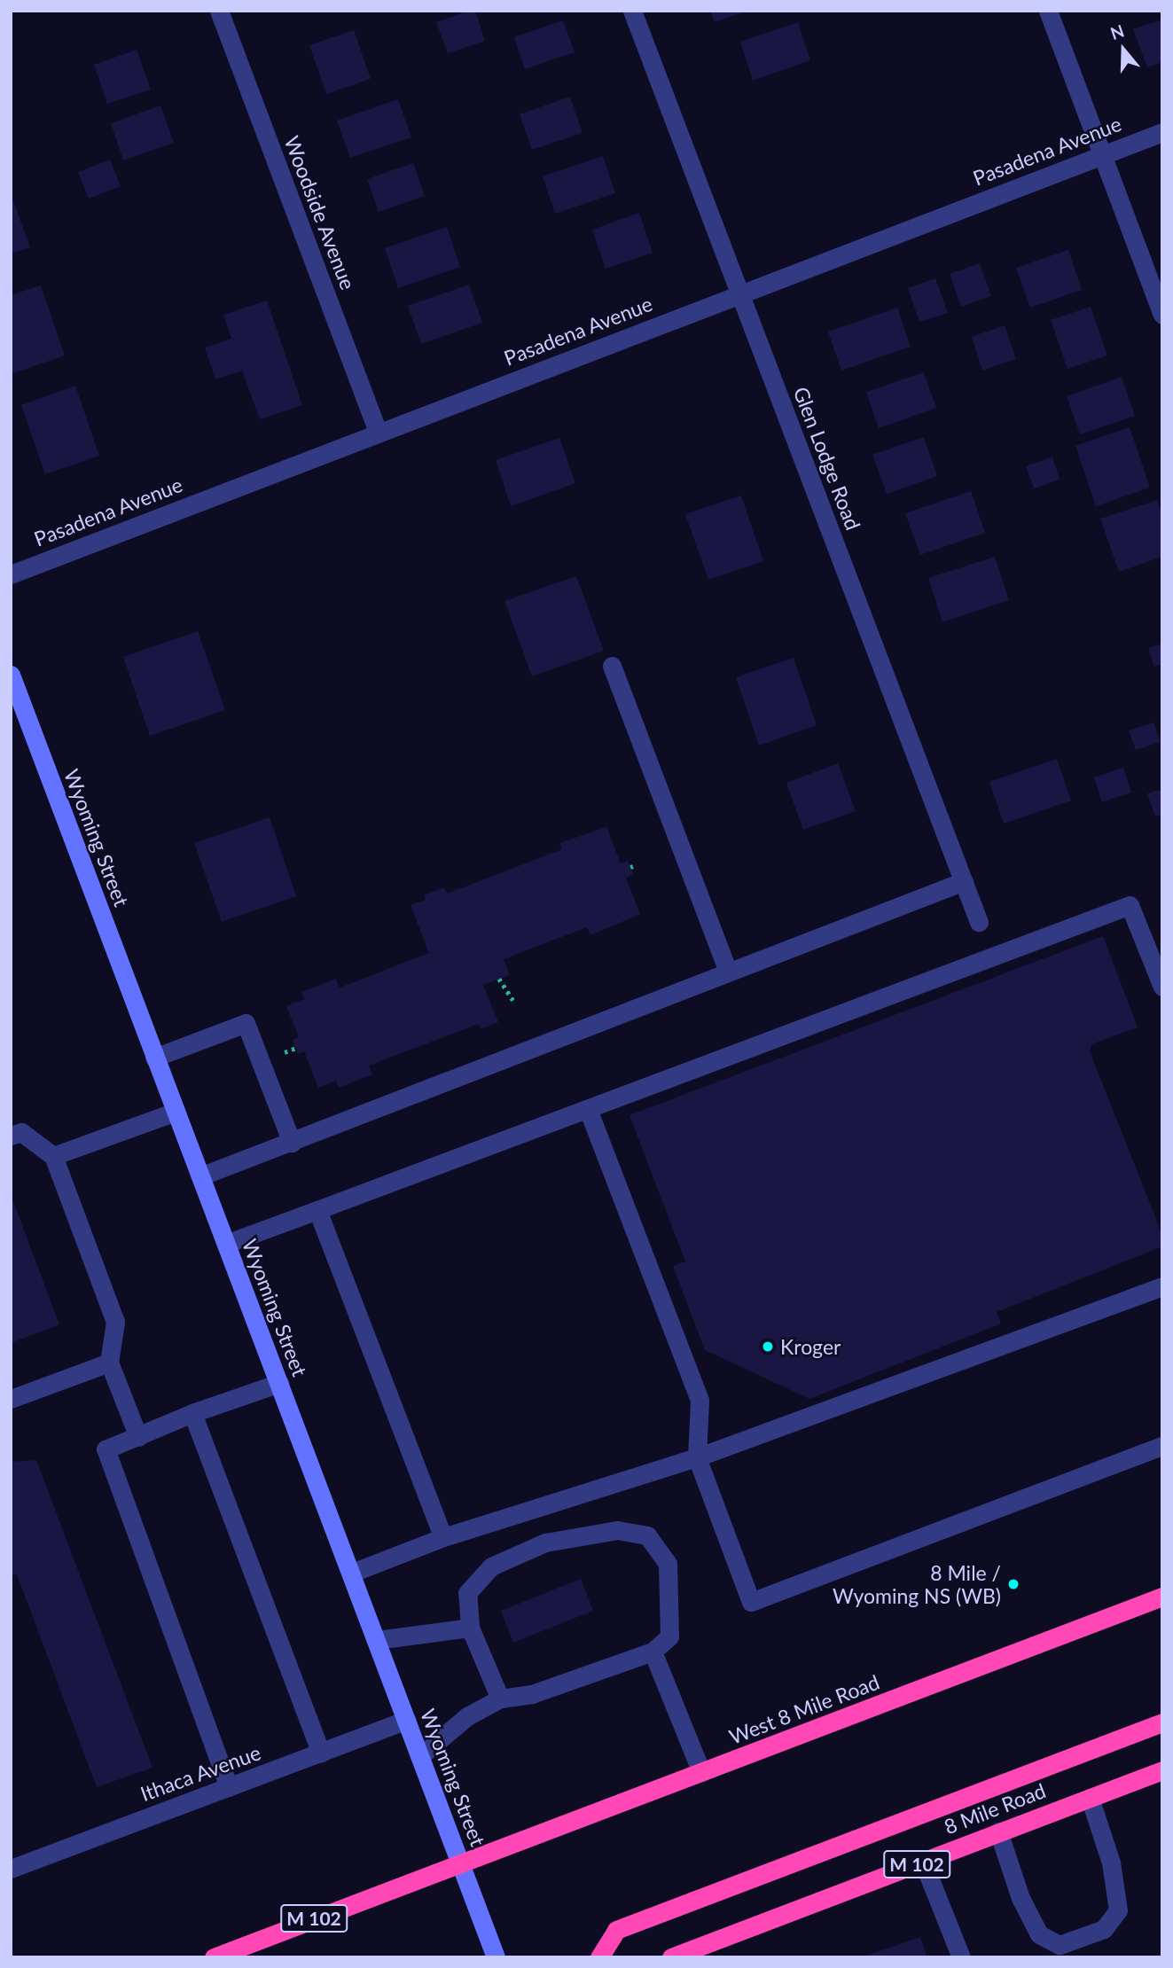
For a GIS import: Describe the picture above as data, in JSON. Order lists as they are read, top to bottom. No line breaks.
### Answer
{"streets":{"highway":["West 8 Mile Road","8 Mile Road","M 102"],"street":["Pasadena Avenue","Woodside Avenue","Glen Lodge Road","Wyoming Street","Ithaca Avenue"]},"crossings":[["Pasadena Avenue","Woodside Avenue"],["Pasadena Avenue","Glen Lodge Road"],["Wyoming Street","West 8 Mile Road"],["Wyoming Street","Ithaca Avenue"],["Wyoming Street","M 102"],["West 8 Mile Road","M 102"]],"places":["Kroger","8 Mile / Wyoming NS (WB)"],"north":"top"}
